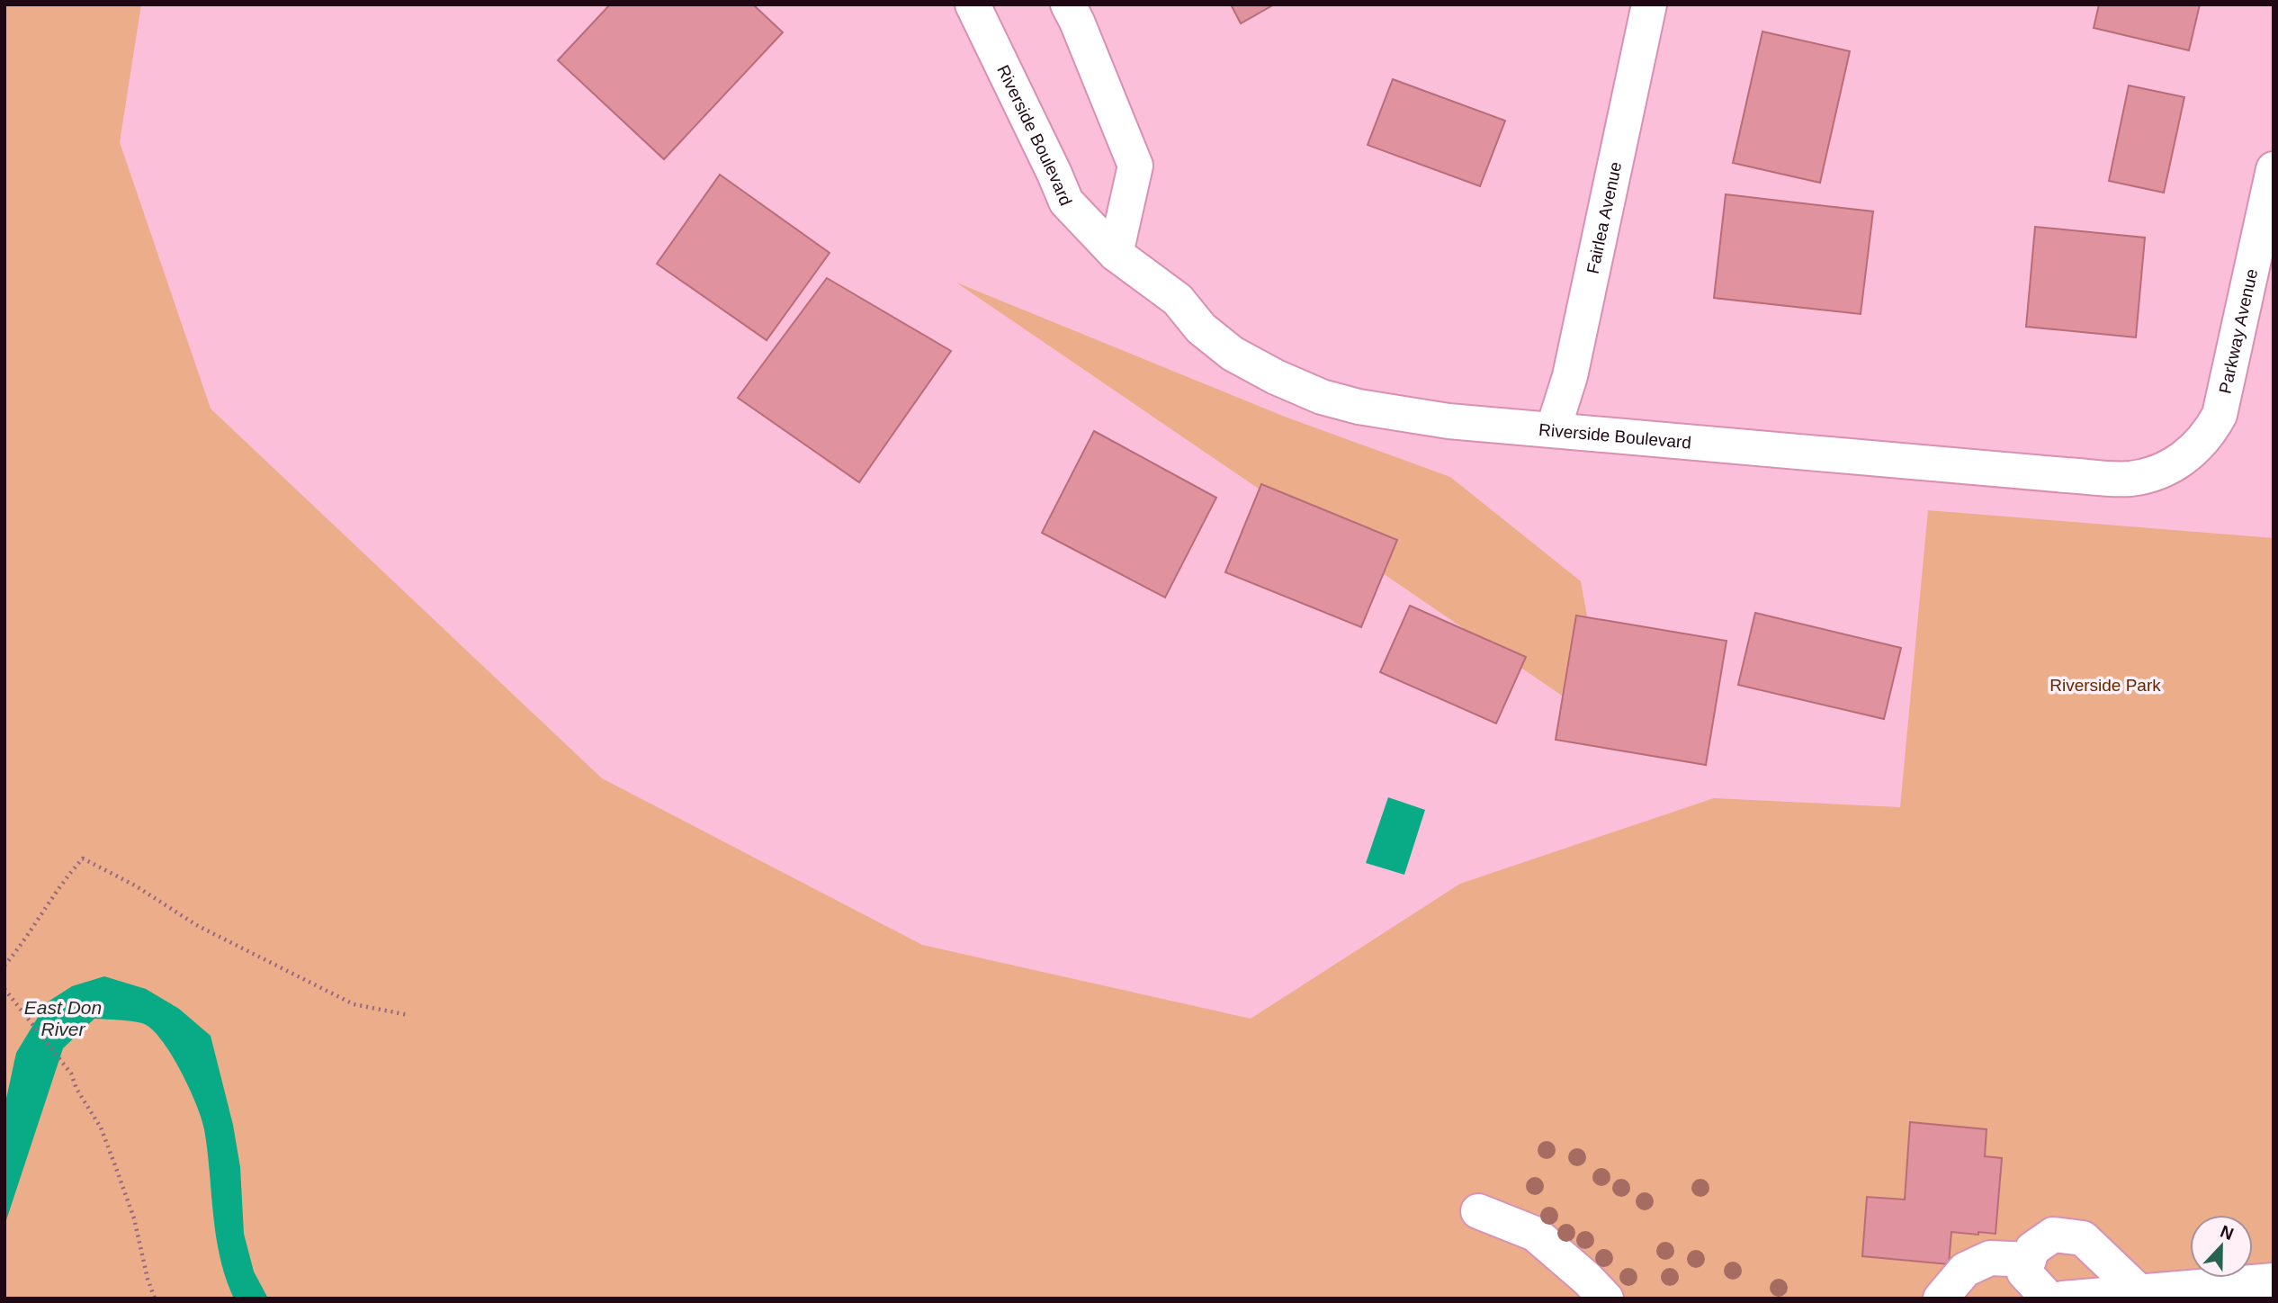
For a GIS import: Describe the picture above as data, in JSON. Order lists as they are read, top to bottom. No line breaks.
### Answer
{"streets":{"street":["Riverside Boulevard","Fairlea Avenue","Parkway Avenue"]},"crossings":[["Riverside Boulevard","Fairlea Avenue"],["Riverside Boulevard","Parkway Avenue"]],"water":["East Don River"],"parks":["Riverside Park"],"north":"top"}
